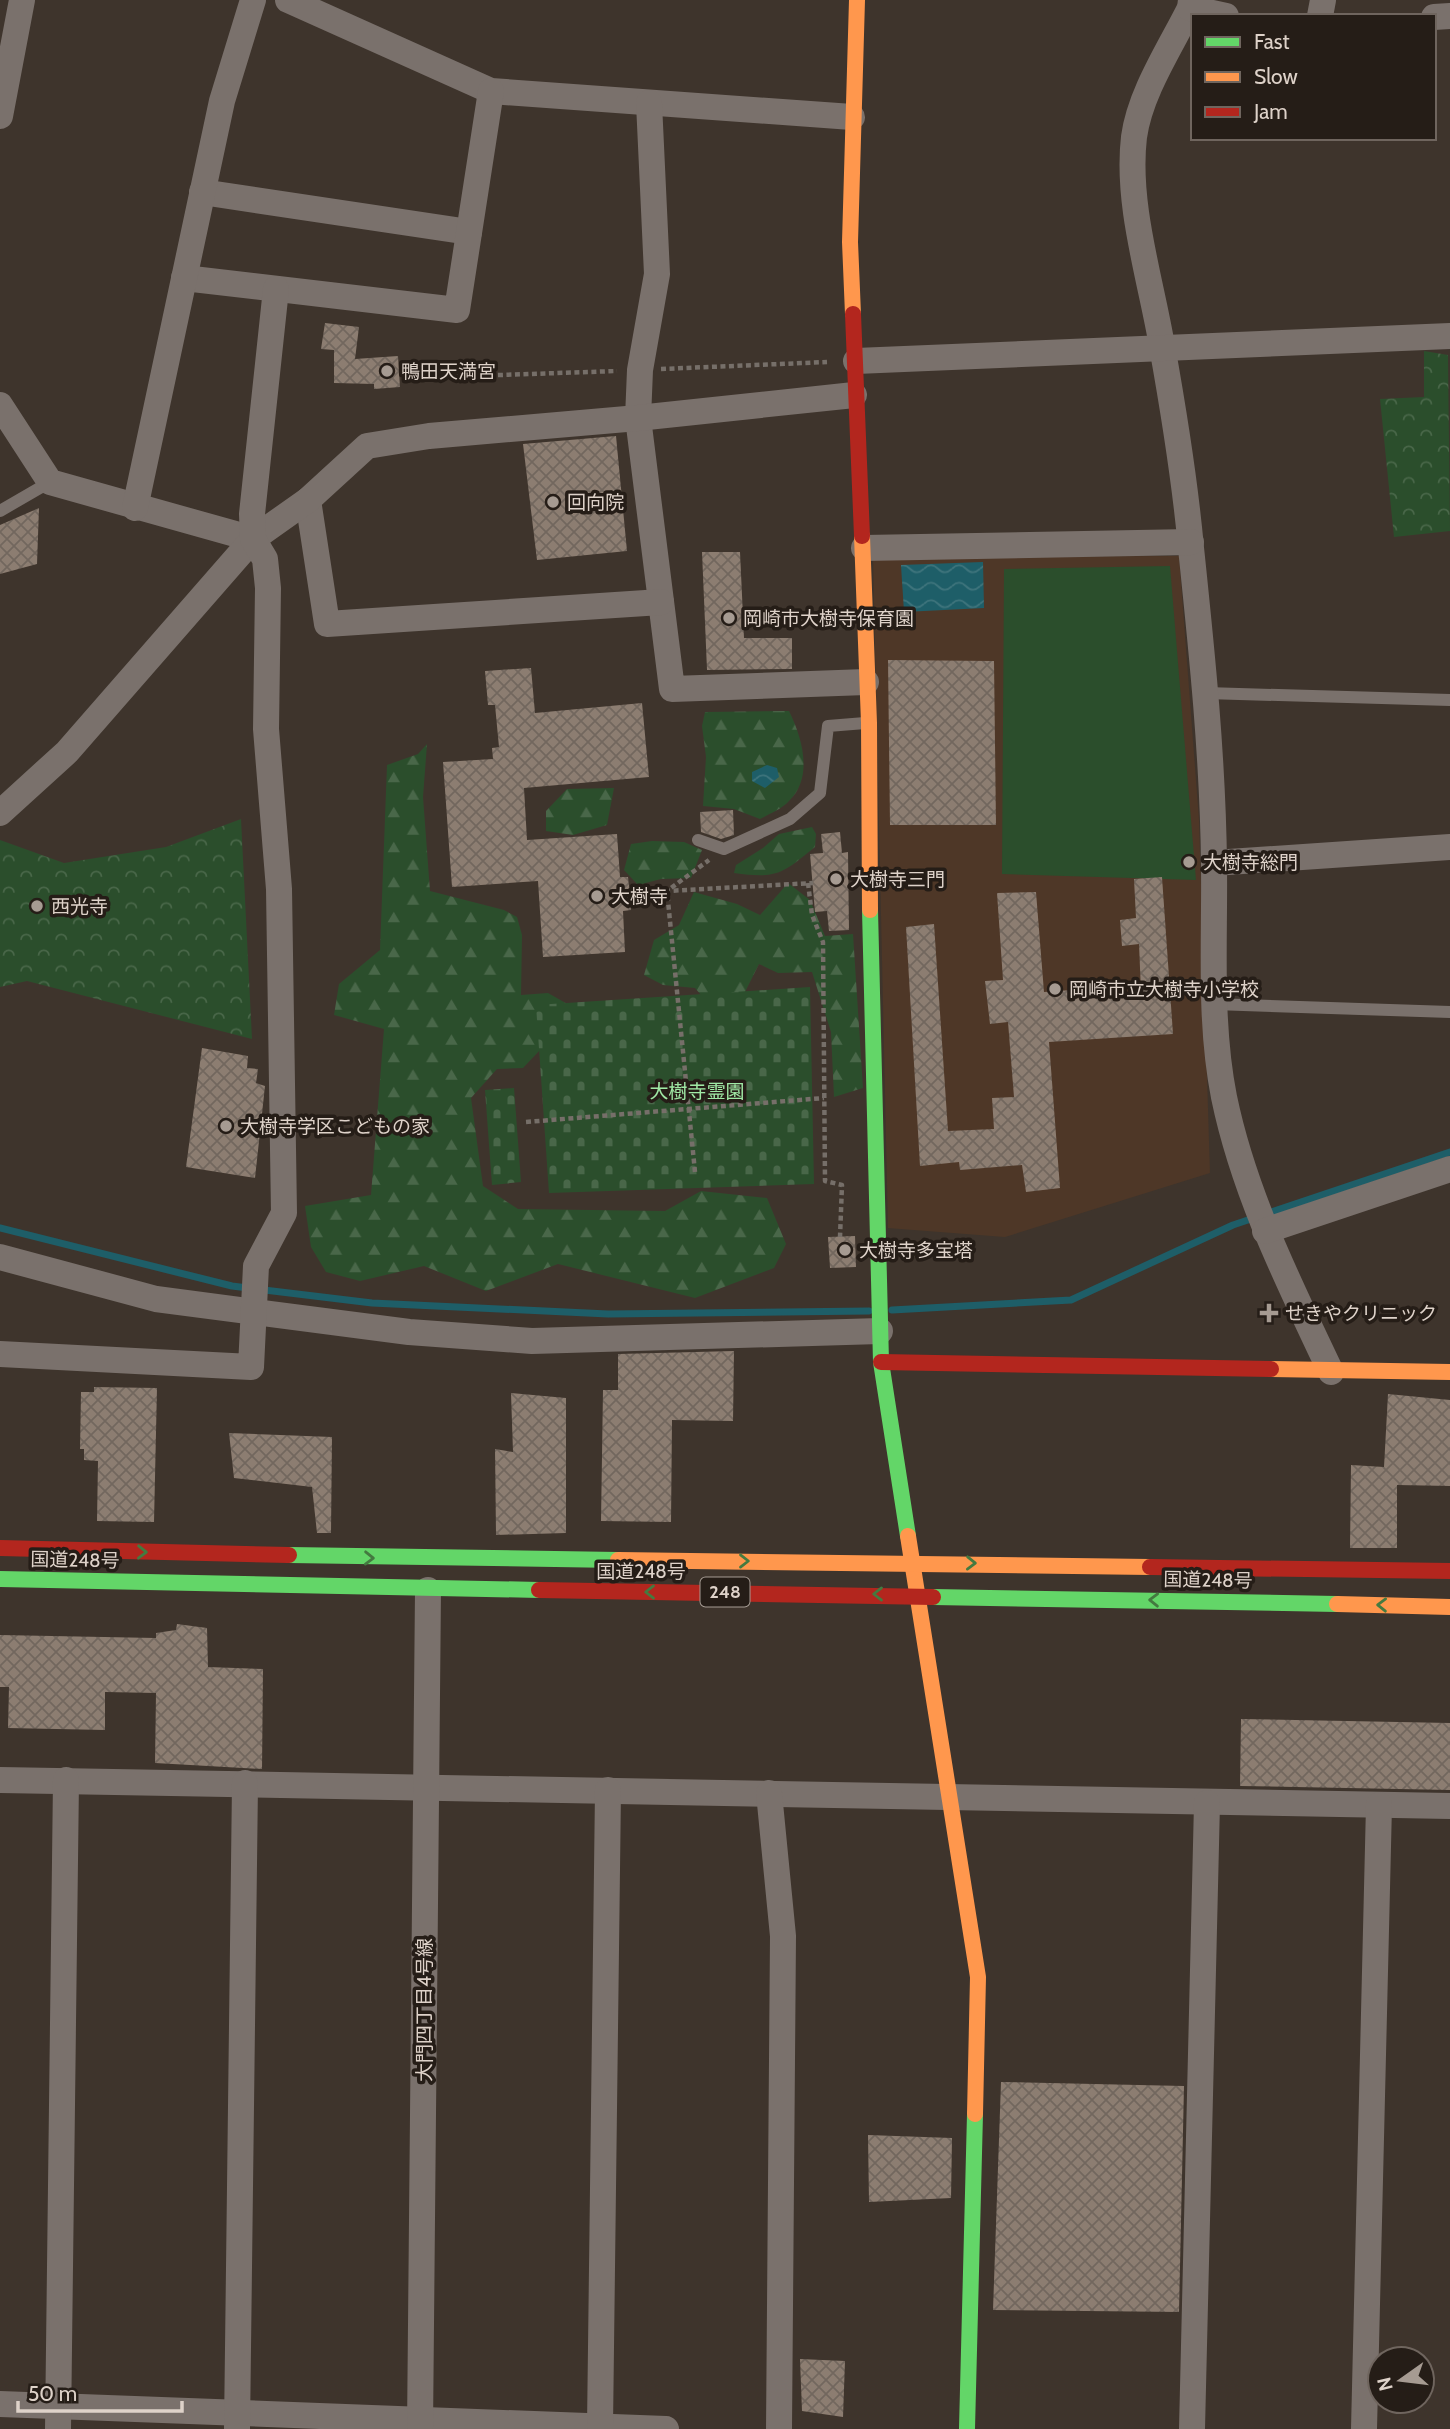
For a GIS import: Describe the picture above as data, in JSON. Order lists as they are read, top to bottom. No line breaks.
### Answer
{"streets":{"main road":["国道248号","248"],"street":["大門四丁目4号線"]},"crossings":[["国道248号","大門四丁目4号線"]],"parks":["大樹寺霊園"],"places":{"other":["鴨田天満宮","回向院","岡崎市大樹寺保育園","大樹寺総門","大樹寺三門","大樹寺","西光寺","岡崎市立大樹寺小学校","大樹寺学区こどもの家","大樹寺多宝塔"],"health":["せきやクリニック"]},"legend":["Fast","Slow","Jam"],"scale_bar":"50 m","north":"left"}
